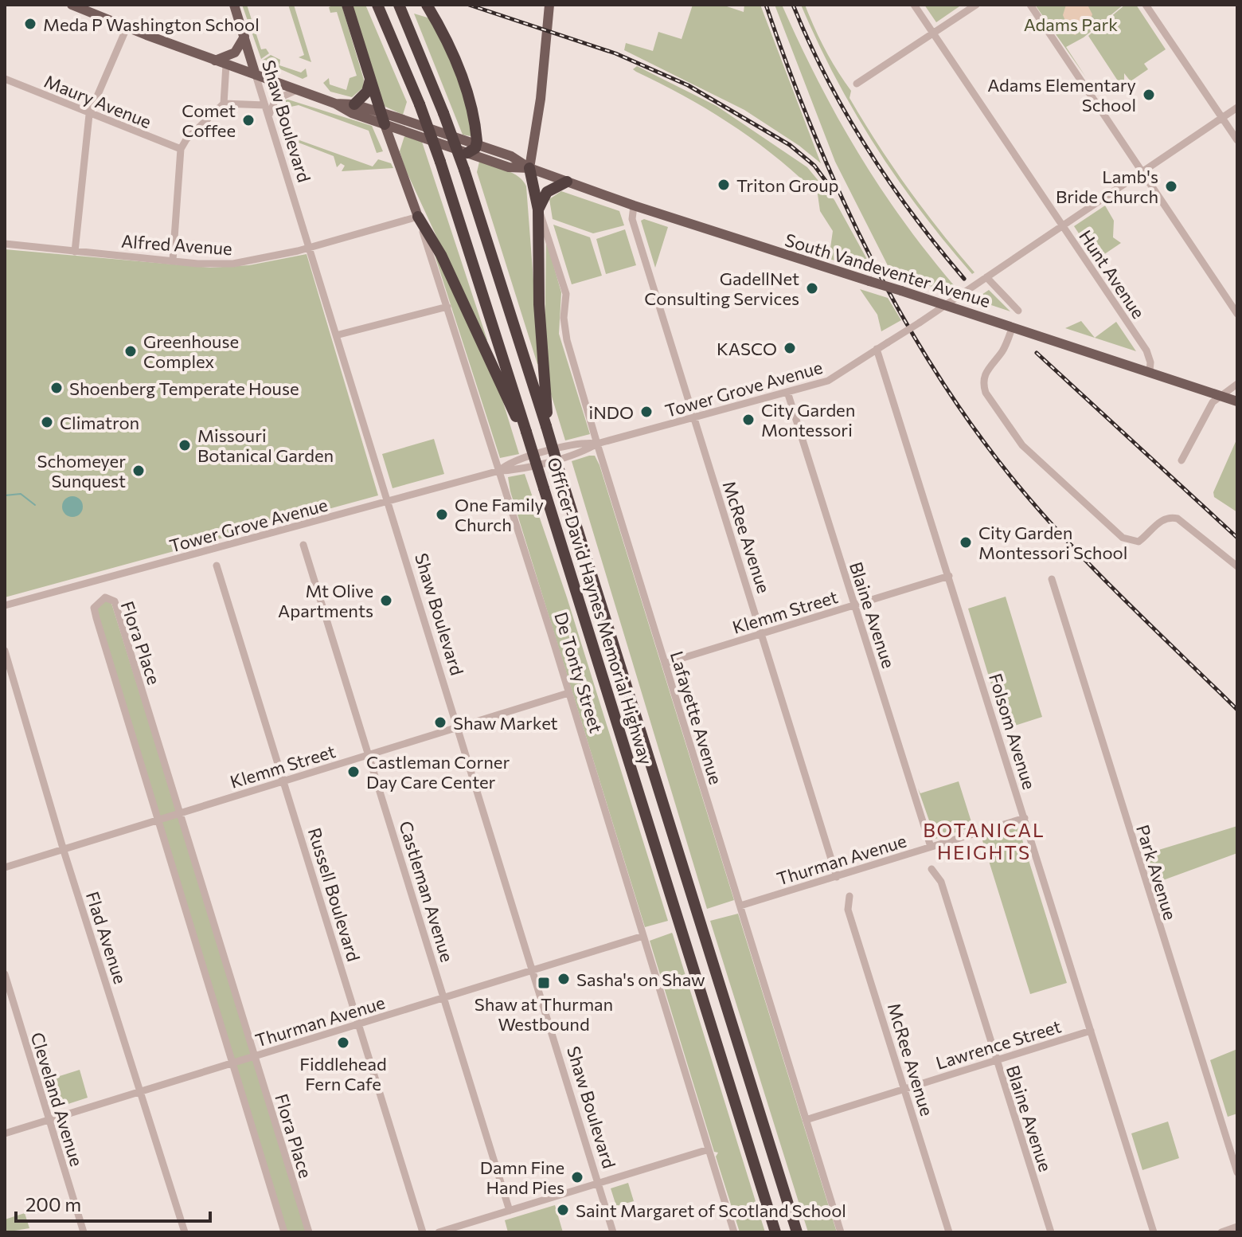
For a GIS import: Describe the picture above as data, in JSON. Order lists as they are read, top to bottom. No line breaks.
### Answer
{"streets":{"highway":["Officer David Haynes Memorial Highway"],"main road":["Shaw Boulevard","South Vandeventer Avenue","De Tonty Street"],"street":["Maury Avenue","Alfred Avenue","Hunt Avenue","Tower Grove Avenue","McRee Avenue","Klemm Street","Blaine Avenue","Flora Place","Lafayette Avenue","Folsom Avenue","Thurman Avenue","Park Avenue","Castleman Avenue","Russell Boulevard","Flad Avenue","Lawrence Street","Cleveland Avenue"]},"crossings":[["Shaw Boulevard","Alfred Avenue"],["Shaw Boulevard","South Vandeventer Avenue"],["Shaw Boulevard","Tower Grove Avenue"],["Shaw Boulevard","Klemm Street"],["Shaw Boulevard","Thurman Avenue"],["Alfred Avenue","De Tonty Street"],["South Vandeventer Avenue","Hunt Avenue"],["South Vandeventer Avenue","Tower Grove Avenue"],["South Vandeventer Avenue","McRee Avenue"],["South Vandeventer Avenue","De Tonty Street"],["Hunt Avenue","Tower Grove Avenue"],["Tower Grove Avenue","McRee Avenue"],["Tower Grove Avenue","Blaine Avenue"],["Tower Grove Avenue","De Tonty Street"],["Tower Grove Avenue","Lafayette Avenue"],["Tower Grove Avenue","Folsom Avenue"],["McRee Avenue","Klemm Street"],["McRee Avenue","Thurman Avenue"],["McRee Avenue","Lawrence Street"],["Klemm Street","Blaine Avenue"],["Klemm Street","Flora Place"],["Klemm Street","De Tonty Street"],["Klemm Street","Lafayette Avenue"],["Klemm Street","Folsom Avenue"],["Klemm Street","Castleman Avenue"],["Klemm Street","Russell Boulevard"],["Klemm Street","Flad Avenue"],["Blaine Avenue","Thurman Avenue"],["Blaine Avenue","Lawrence Street"],["Flora Place","Thurman Avenue"],["De Tonty Street","Thurman Avenue"],["Lafayette Avenue","Thurman Avenue"],["Lafayette Avenue","Lawrence Street"],["Folsom Avenue","Thurman Avenue"],["Folsom Avenue","Lawrence Street"],["Thurman Avenue","Castleman Avenue"],["Thurman Avenue","Russell Boulevard"],["Thurman Avenue","Flad Avenue"],["Thurman Avenue","Cleveland Avenue"]],"districts":["BOTANICAL HEIGHTS"],"parks":["Adams Park"],"places":{"other":["Meda P Washington School","Adams Elementary School","Comet Coffee","Triton Group","Lamb's Bride Church","GadellNet Consulting Services","KASCO","Greenhouse Complex","Shoenberg Temperate House","iNDO","City Garden Montessori","Climatron","Missouri Botanical Garden","Schomeyer Sunquest","One Family Church","City Garden Montessori School","Mt Olive Apartments","Shaw Market","Castleman Corner Day Care Center","Sasha's on Shaw","Fiddlehead Fern Cafe","Damn Fine Hand Pies","Saint Margaret of Scotland School"],"transit":["Shaw at Thurman Westbound"]},"scale_bar":"200 m"}
